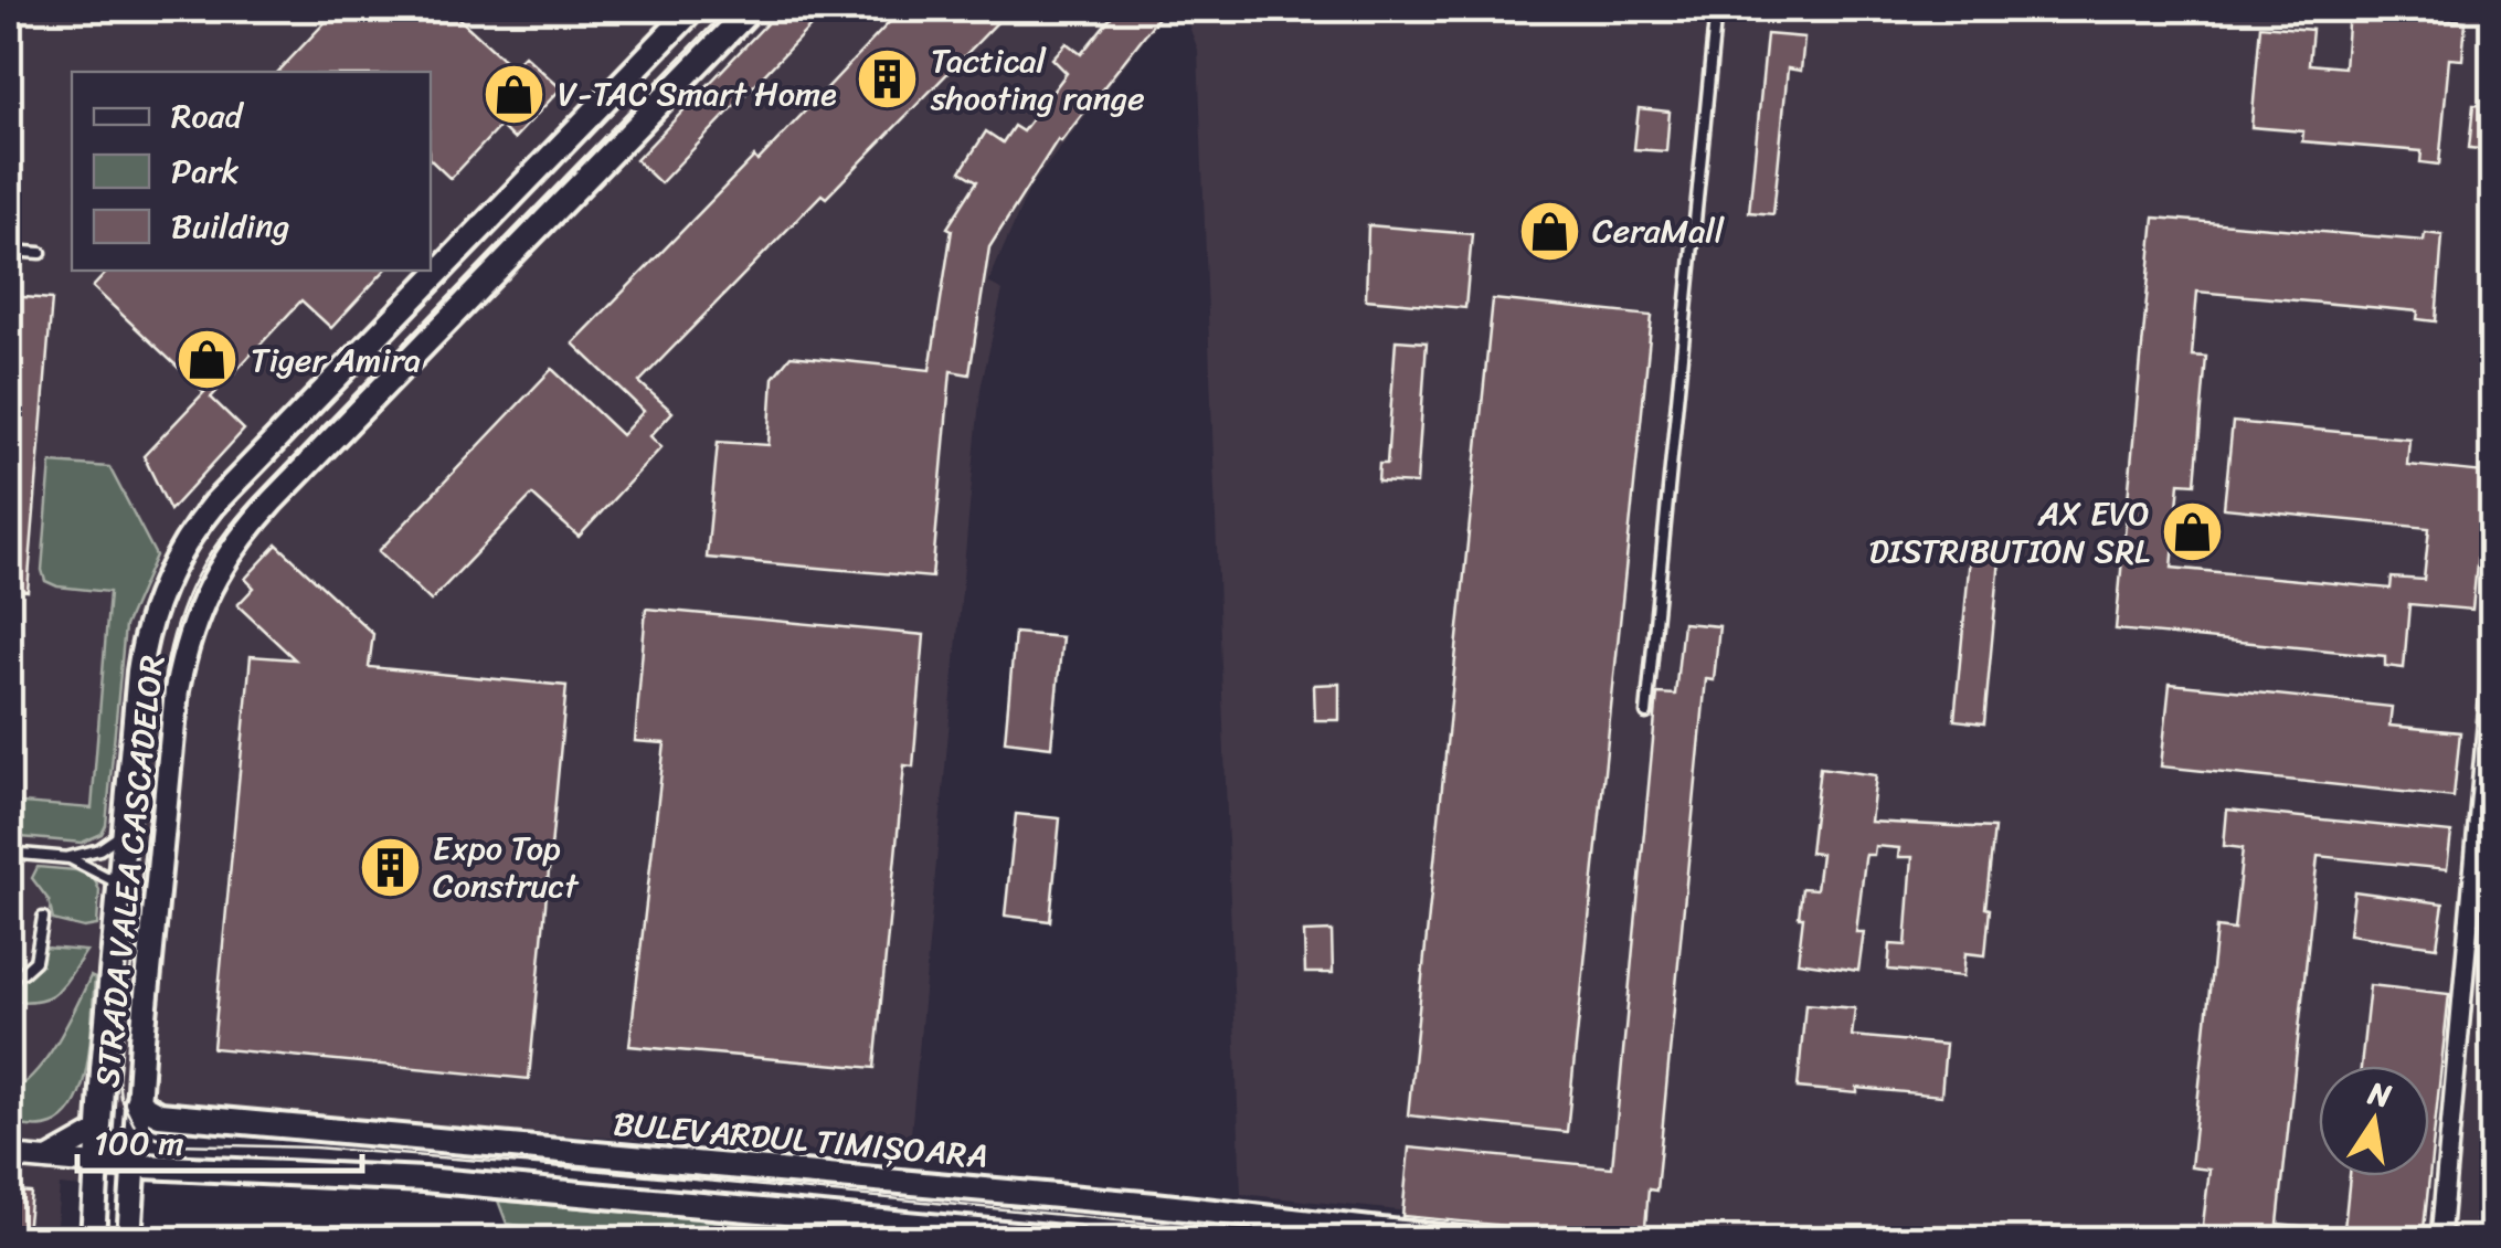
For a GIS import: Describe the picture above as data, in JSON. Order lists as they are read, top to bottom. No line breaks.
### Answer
{"streets":{"main road":["STRADA VALEA CASCADELOR","BULEVARDUL TIMIȘOARA"]},"crossings":[["STRADA VALEA CASCADELOR","BULEVARDUL TIMIȘOARA"]],"places":{"building":["Tactical shooting range","Expo Top Construct"],"shop":["V-TAC Smart Home","CeraMall","Tiger Amira","AX EVO DISTRIBUTION SRL"]},"legend":["Road","Park","Building"],"scale_bar":"100 m","north":"top"}
